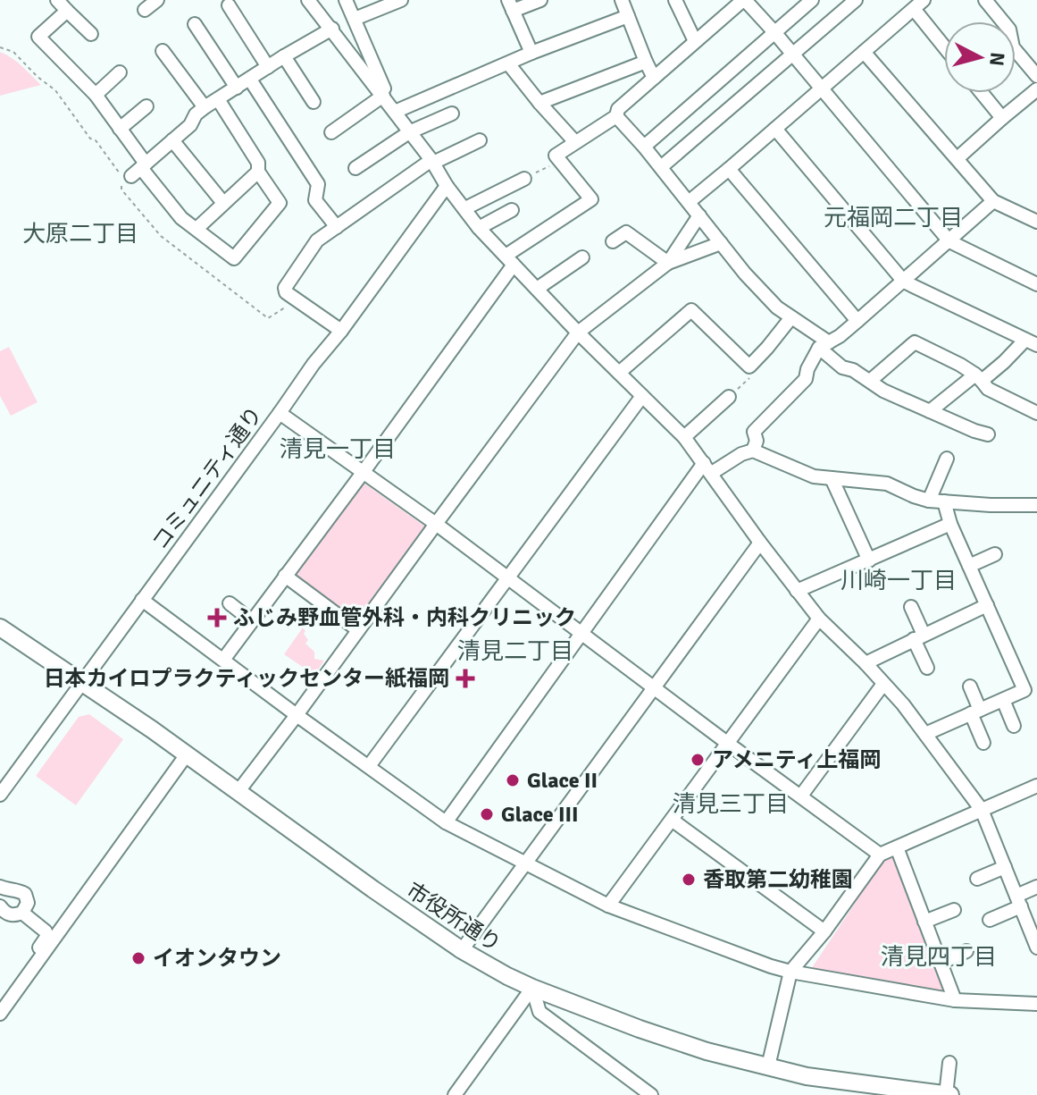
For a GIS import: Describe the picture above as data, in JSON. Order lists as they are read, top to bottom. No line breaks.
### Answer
{"streets":{"main road":["市役所通り"],"street":["コミュニティ通り"]},"crossings":[["コミュニティ通り","市役所通り"]],"districts":["元福岡二丁目","大原二丁目","清見一丁目","川崎一丁目","清見二丁目","清見三丁目","清見四丁目"],"places":{"health":["ふじみ野血管外科・内科クリニック","日本カイロプラクティックセンター紙福岡"],"other":["アメニティ上福岡","Glace II","Glace III","香取第二幼稚園","イオンタウン"]},"north":"right"}
